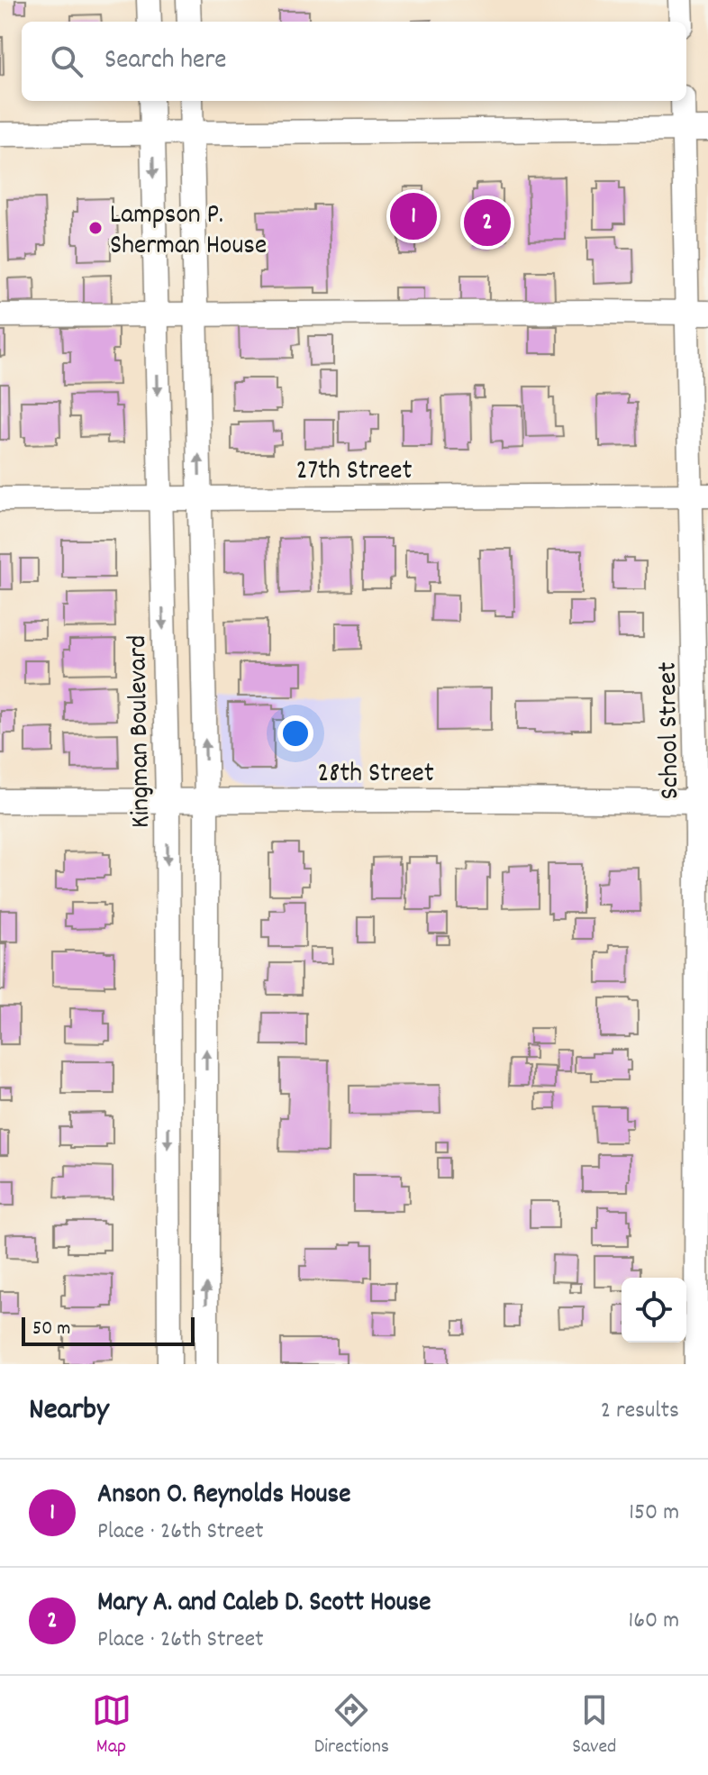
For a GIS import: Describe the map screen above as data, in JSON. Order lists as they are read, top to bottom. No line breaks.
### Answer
{"streets":{"street":["27th Street","School Street","Kingman Boulevard","28th Street"]},"crossings":[["27th Street","School Street"],["27th Street","Kingman Boulevard"],["School Street","28th Street"],["Kingman Boulevard","28th Street"]],"places":["Lampson P. Sherman House"],"scale_bar":"50 m","page":{"search":"Search here","pins":["1","2"],"scale":"50 m","heading":["Nearby","2 results"],"list":[{"mark":"1","name":"Anson O. Reynolds House","note":"Place · 26th Street","value":"150 m"},{"mark":"2","name":"Mary A. and Caleb D. Scott House","note":"Place · 26th Street","value":"160 m"}],"nav":["Map","Directions","Saved"]}}
